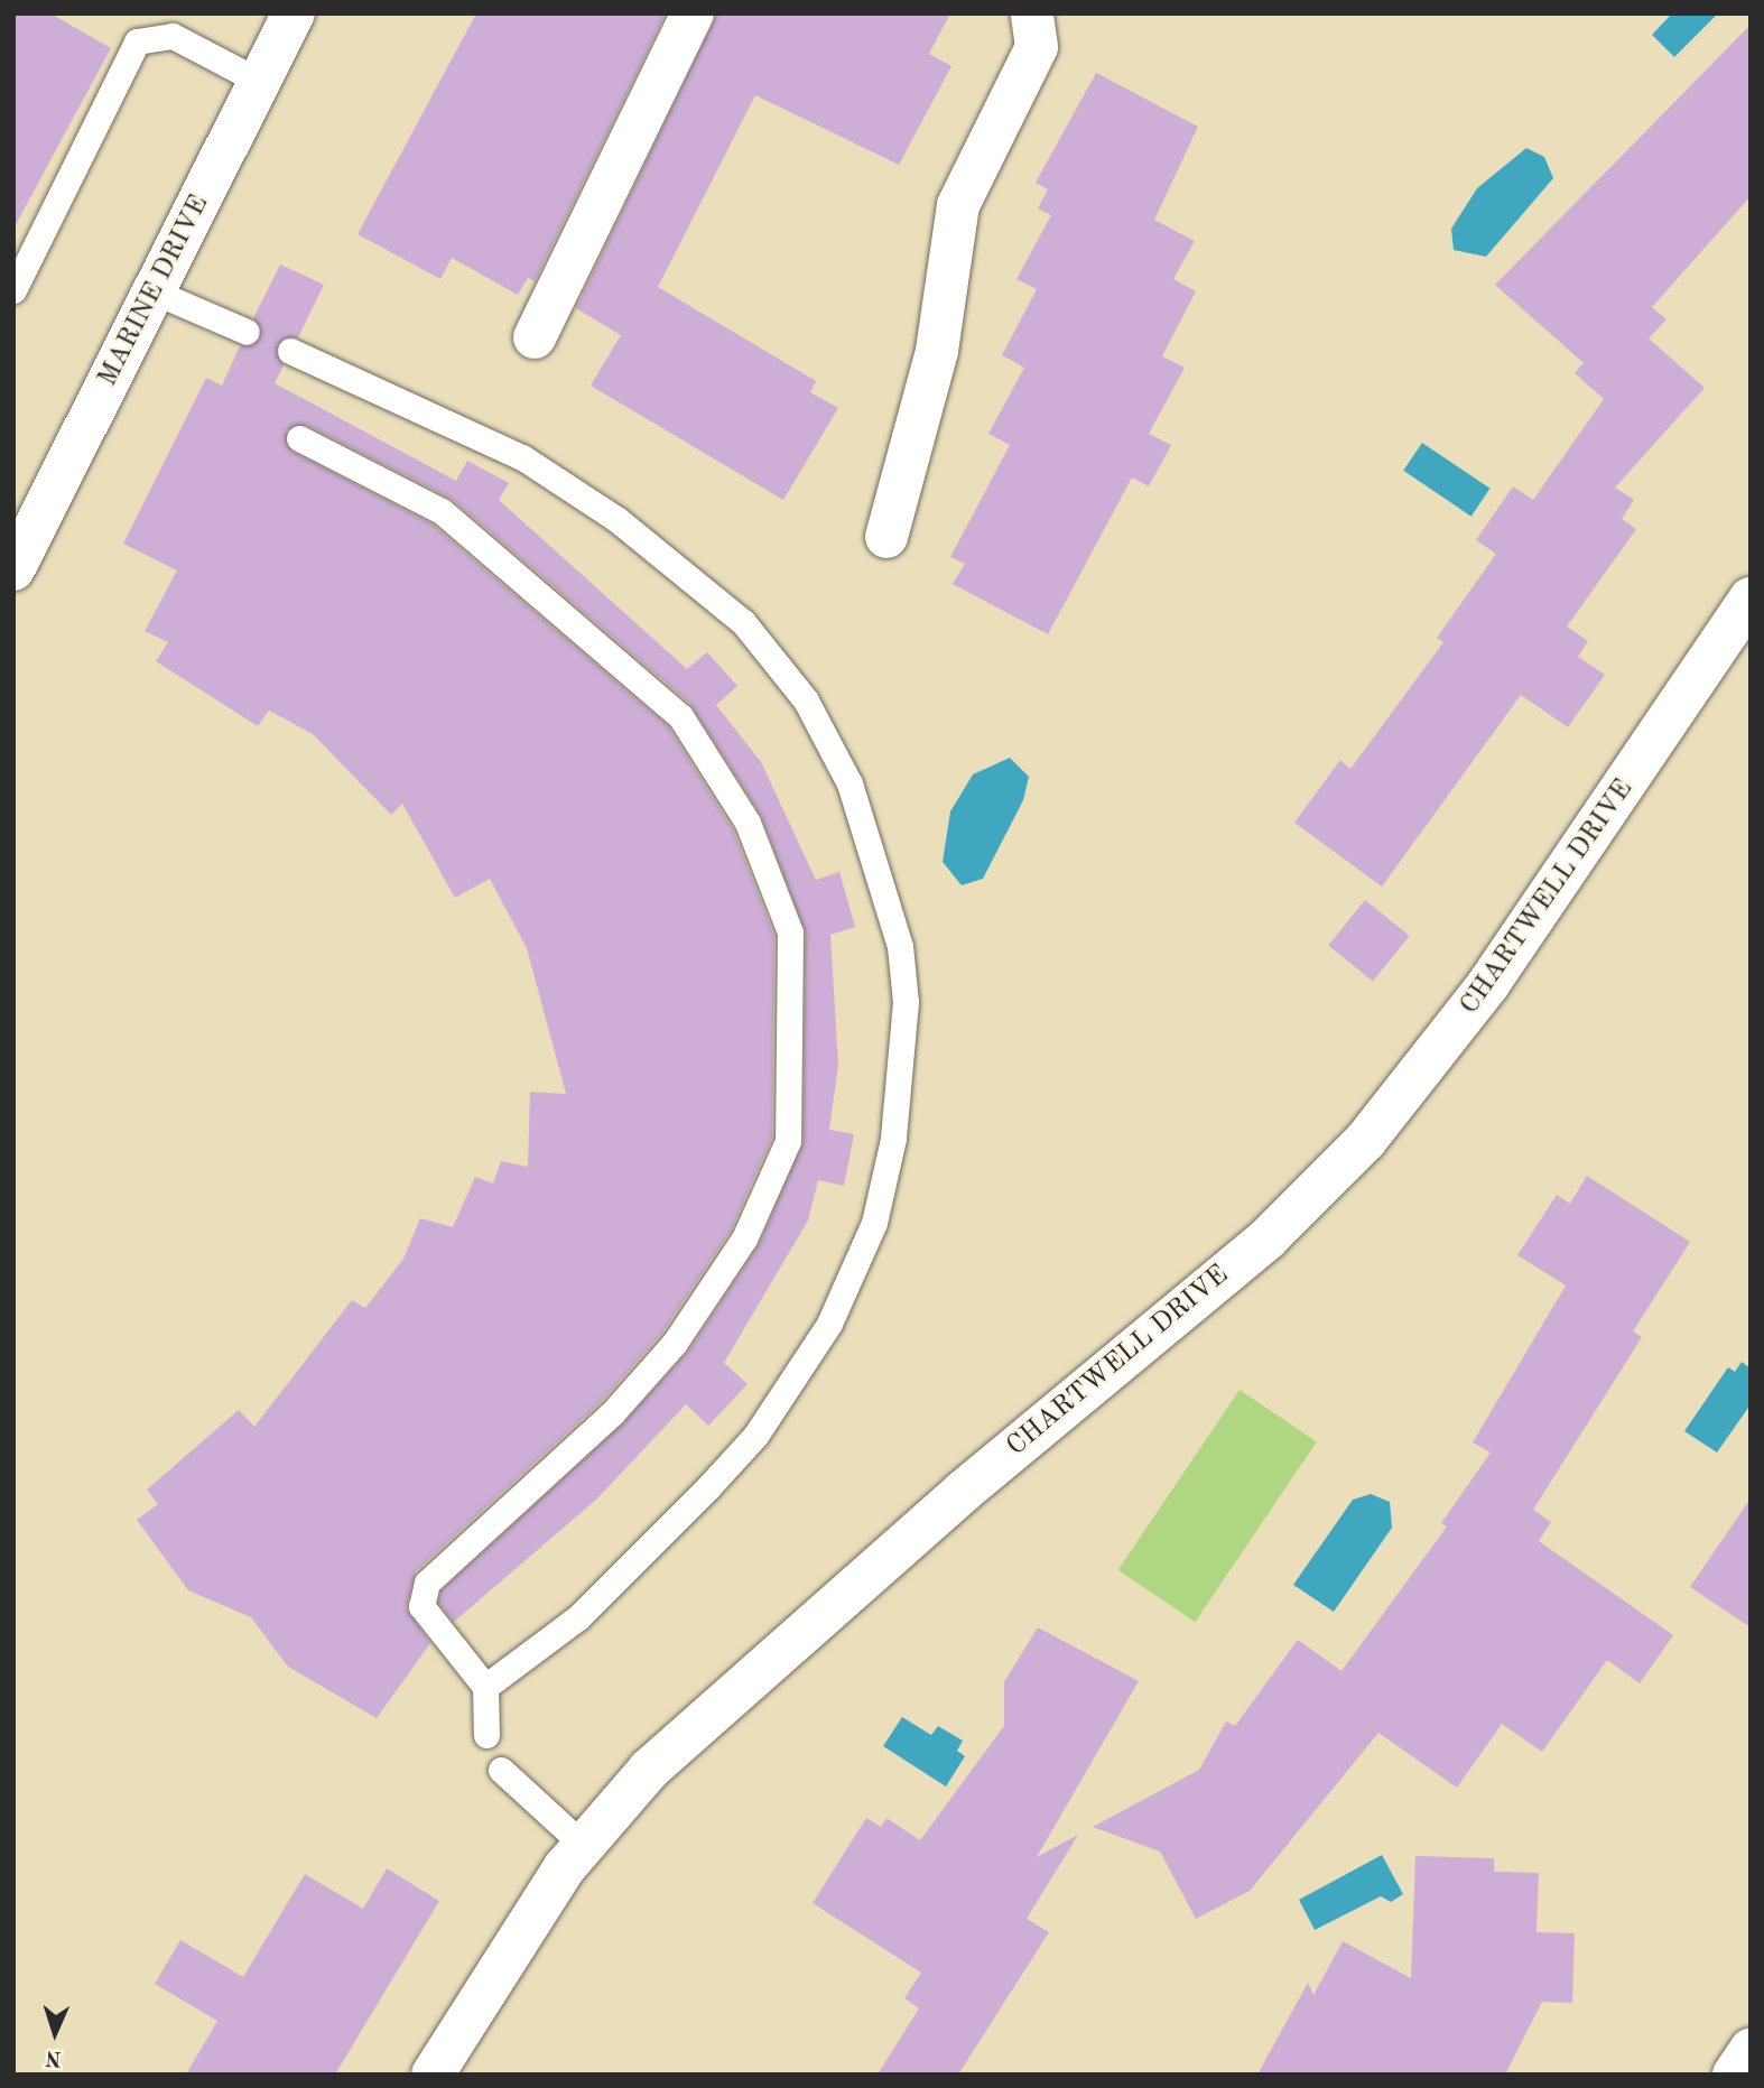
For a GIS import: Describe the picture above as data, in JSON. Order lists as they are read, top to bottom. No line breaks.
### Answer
{"streets":{"street":["MARINE DRIVE","CHARTWELL DRIVE"]},"north":"bottom"}
